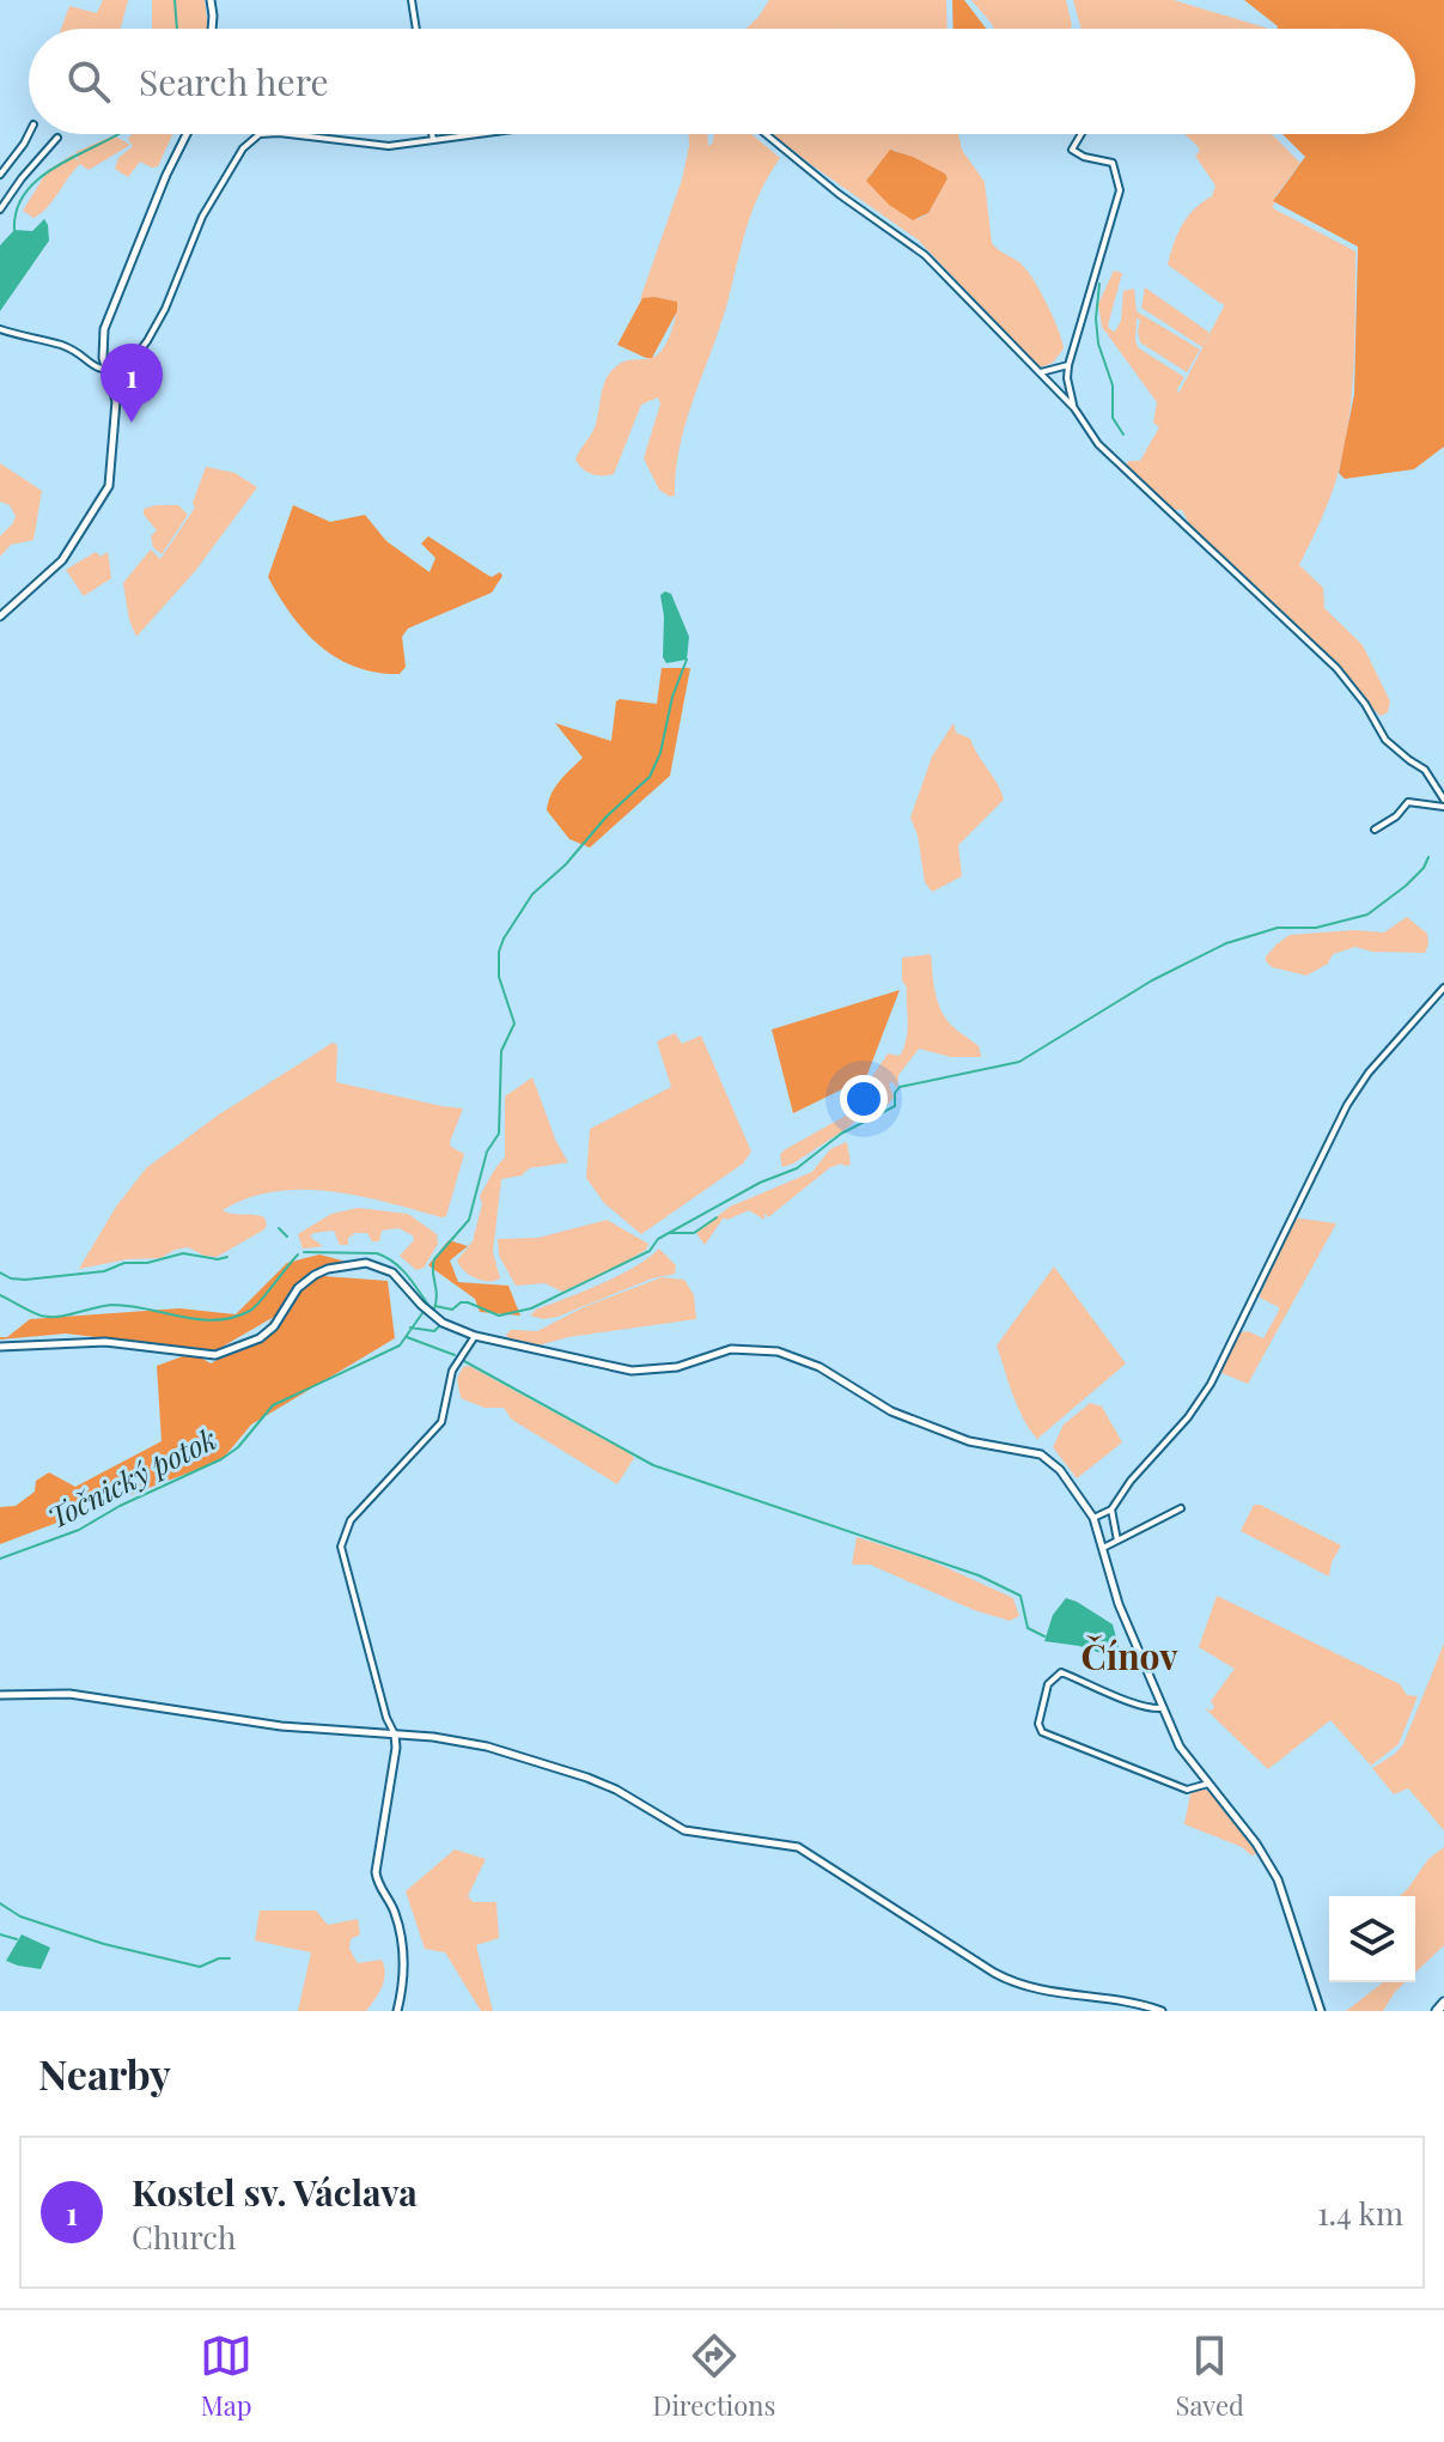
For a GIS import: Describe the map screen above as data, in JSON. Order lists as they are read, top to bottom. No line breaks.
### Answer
{"districts":["Čínov"],"water":["Točnický potok"],"page":{"search":"Search here","pins":"1","heading":"Nearby","list":[{"mark":"1","name":"Kostel sv. Václava","note":"Church","value":"1.4 km"}],"nav":["Map","Directions","Saved"]}}
